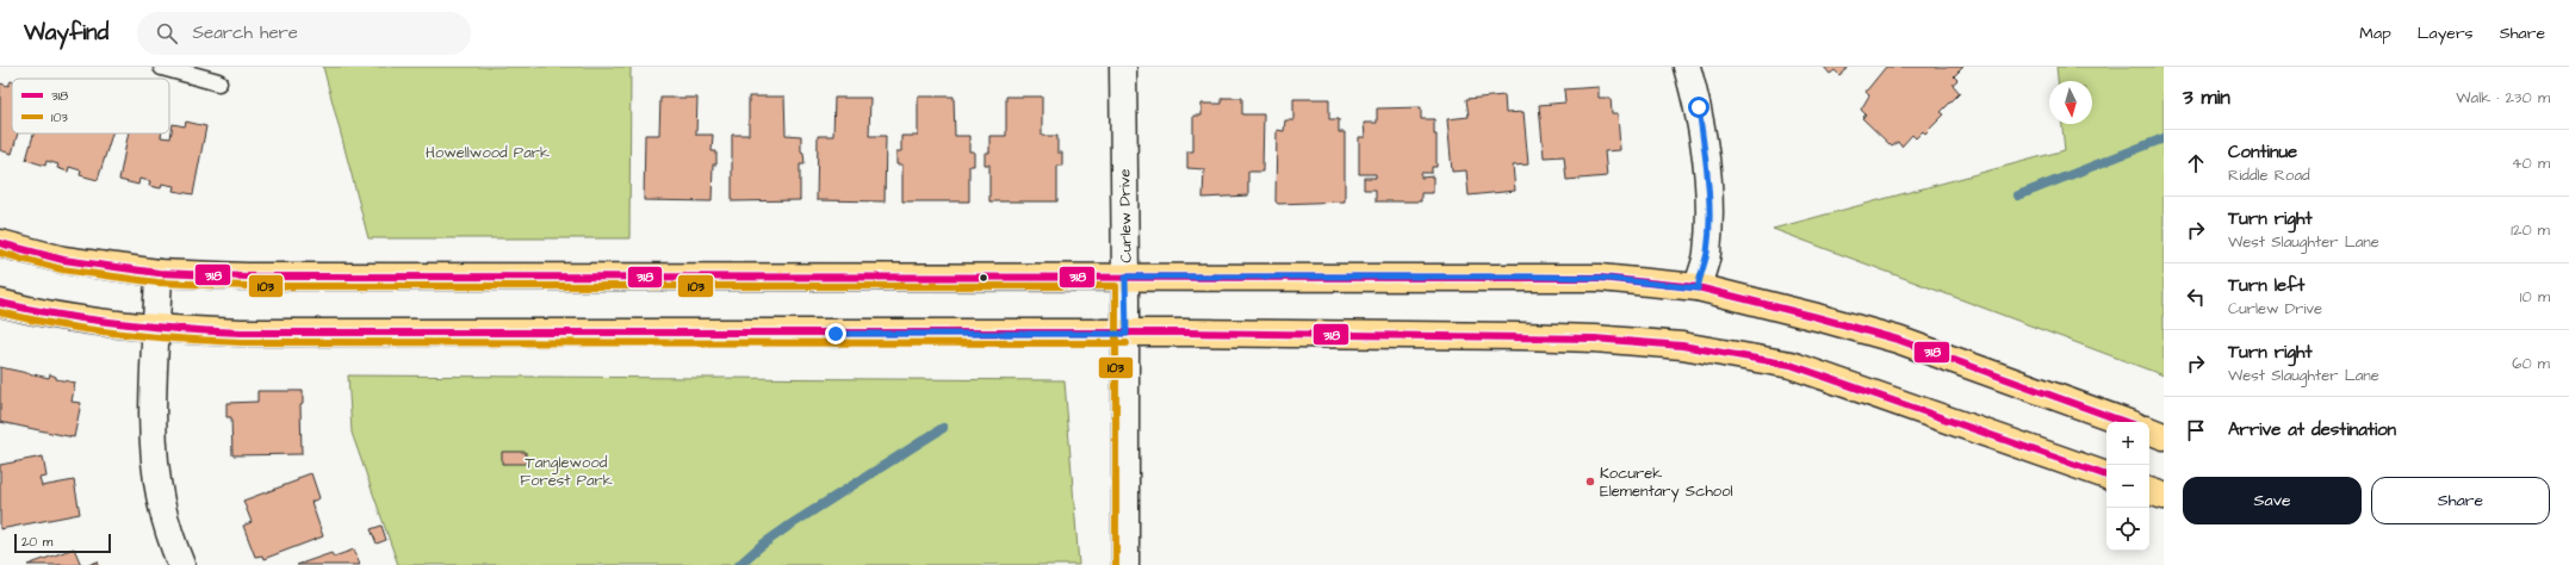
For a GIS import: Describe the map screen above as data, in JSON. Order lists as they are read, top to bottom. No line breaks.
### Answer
{"streets":{"street":["Curlew Drive"]},"parks":["Howellwood Park","Tanglewood Forest Park"],"places":["Kocurek Elementary School"],"lines":["transit line 318","transit line 103"],"legend":["318","103"],"scale_bar":"20 m","north":"bottom","page":{"header":"Wayfind","search":"Search here","nav":["Map","Layers","Share"],"heading":["3 min","Walk · 230 m"],"list":[["Continue","Riddle Road","40 m"],["Turn right","West Slaughter Lane","120 m"],["Turn left","Curlew Drive","10 m"],["Turn right","West Slaughter Lane","60 m"],"Arrive at destination"],"map_buttons":["+","−"],"buttons":["Save","Share"],"scale":"20 m"}}
